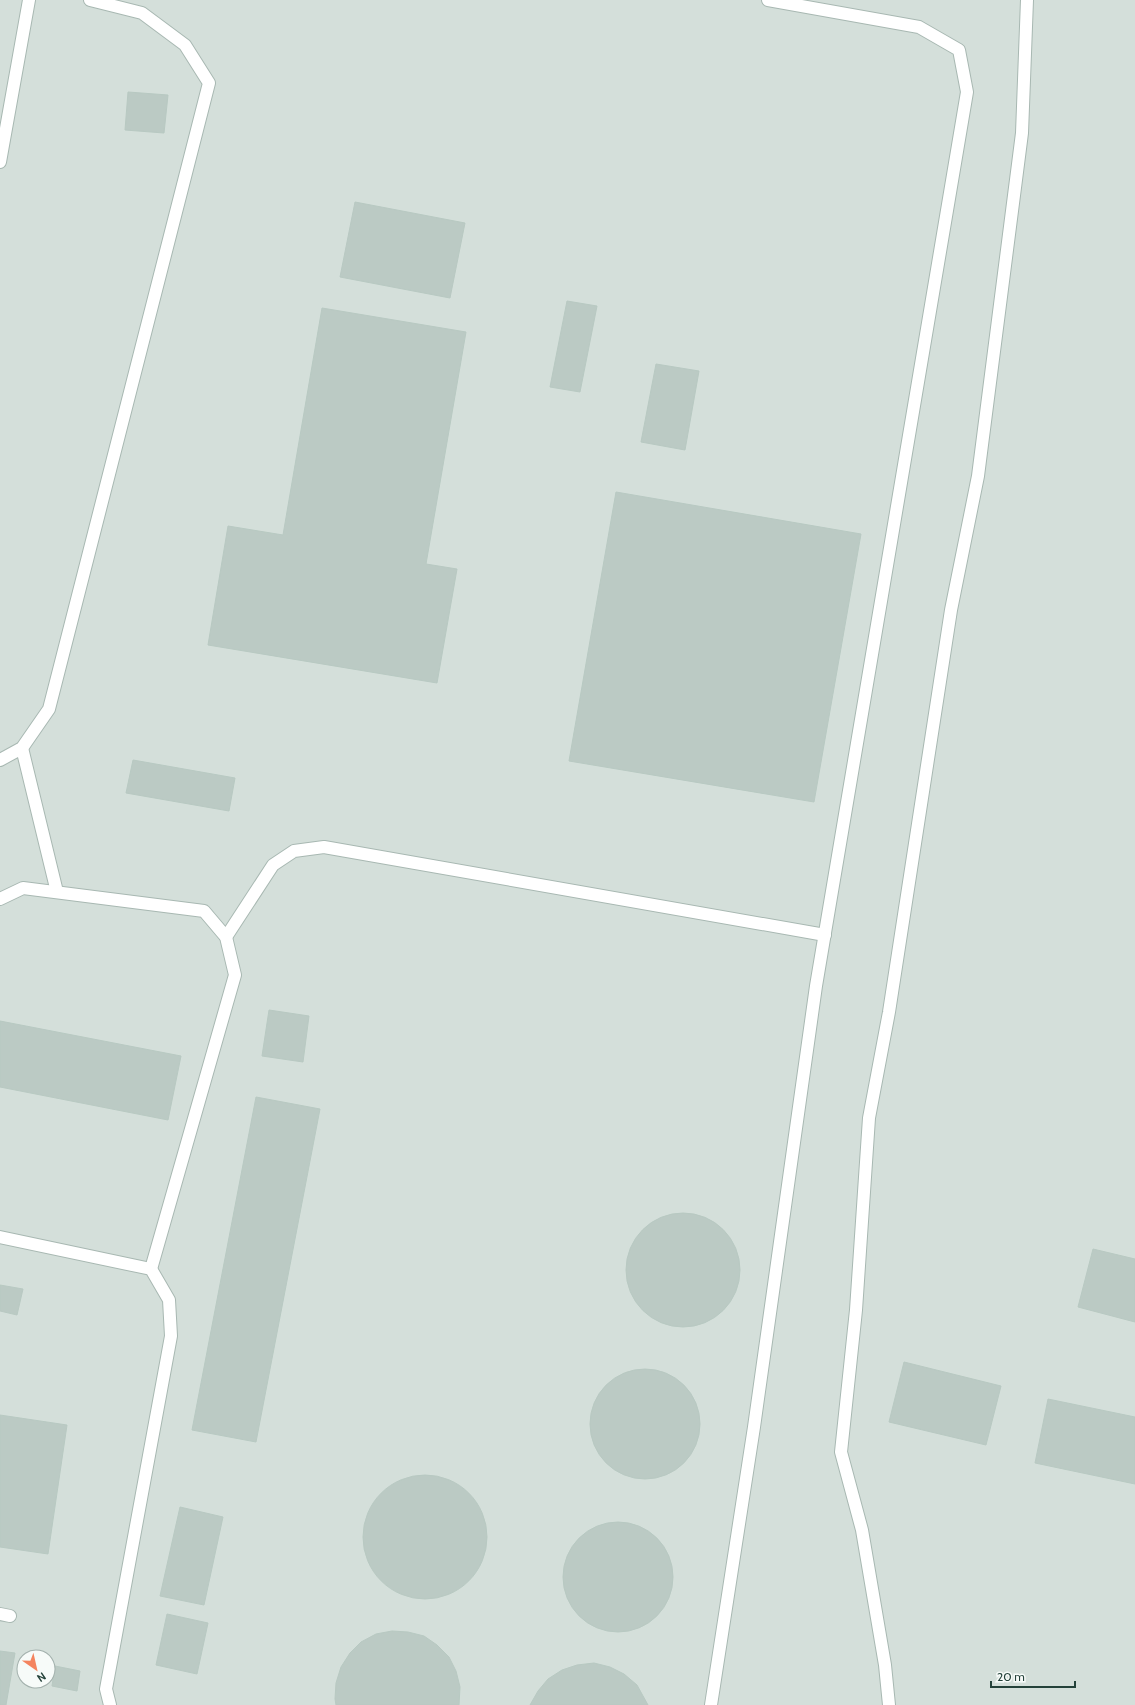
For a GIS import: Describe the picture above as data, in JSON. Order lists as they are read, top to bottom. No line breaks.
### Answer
{"scale_bar":"20 m","north":"bottom right"}
